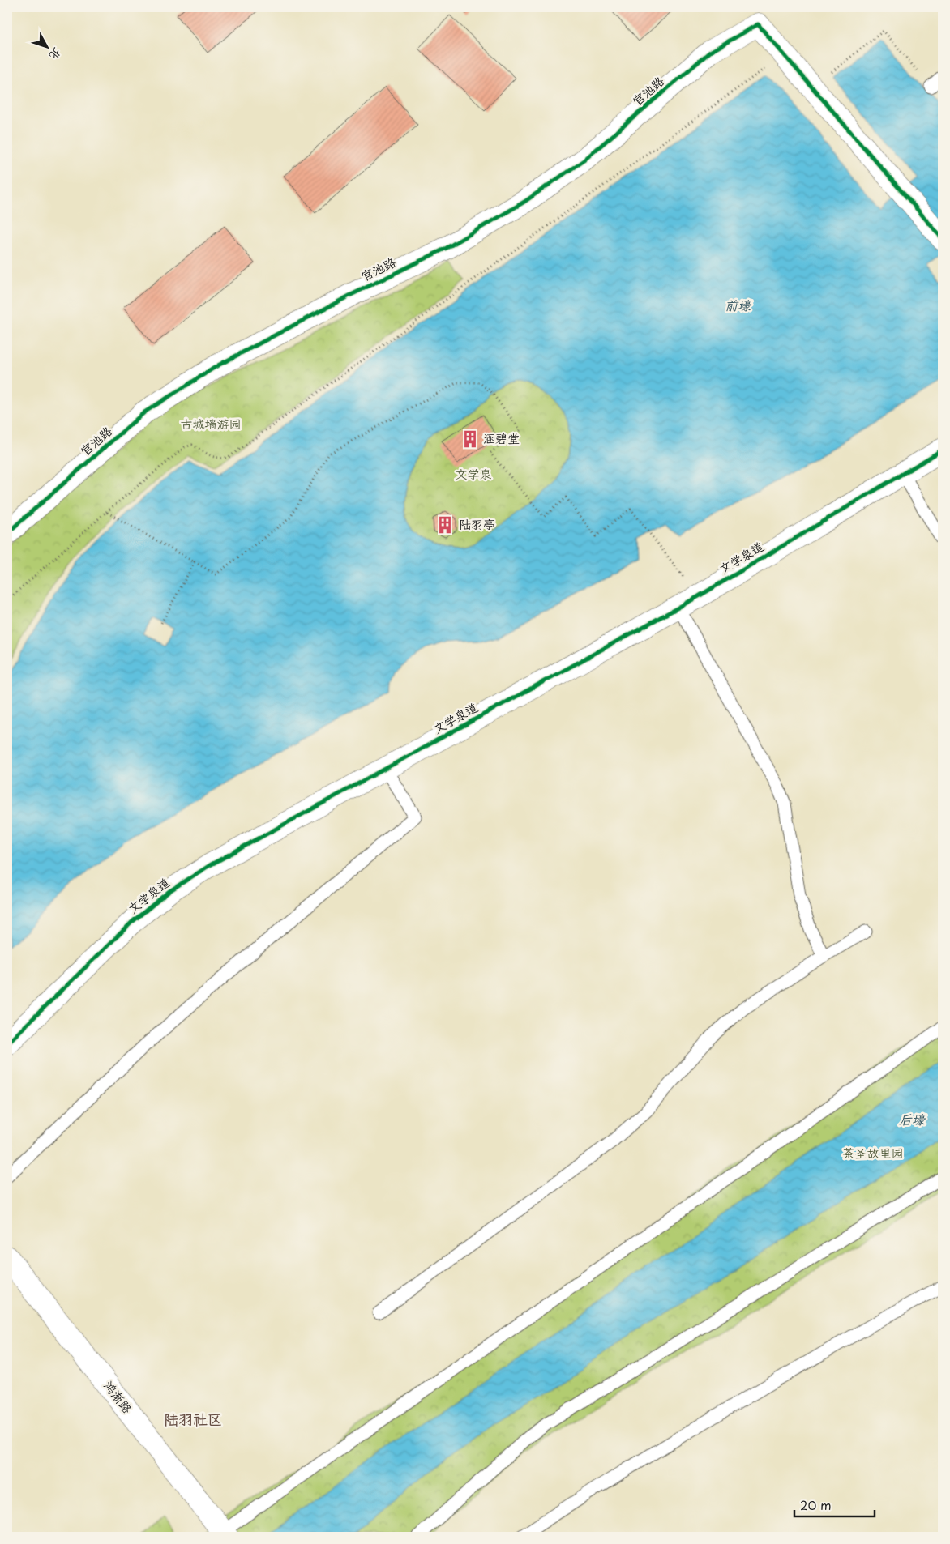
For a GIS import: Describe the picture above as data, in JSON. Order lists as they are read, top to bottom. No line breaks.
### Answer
{"streets":{"street":["官池路","文学泉道","鸿渐路"]},"districts":["陆羽社区"],"water":["前壕","后壕"],"parks":["古城墙游园","文学泉","茶圣故里园"],"places":{"building":["涵碧堂","陆羽亭"]},"scale_bar":"20 m","north":"bottom right"}
